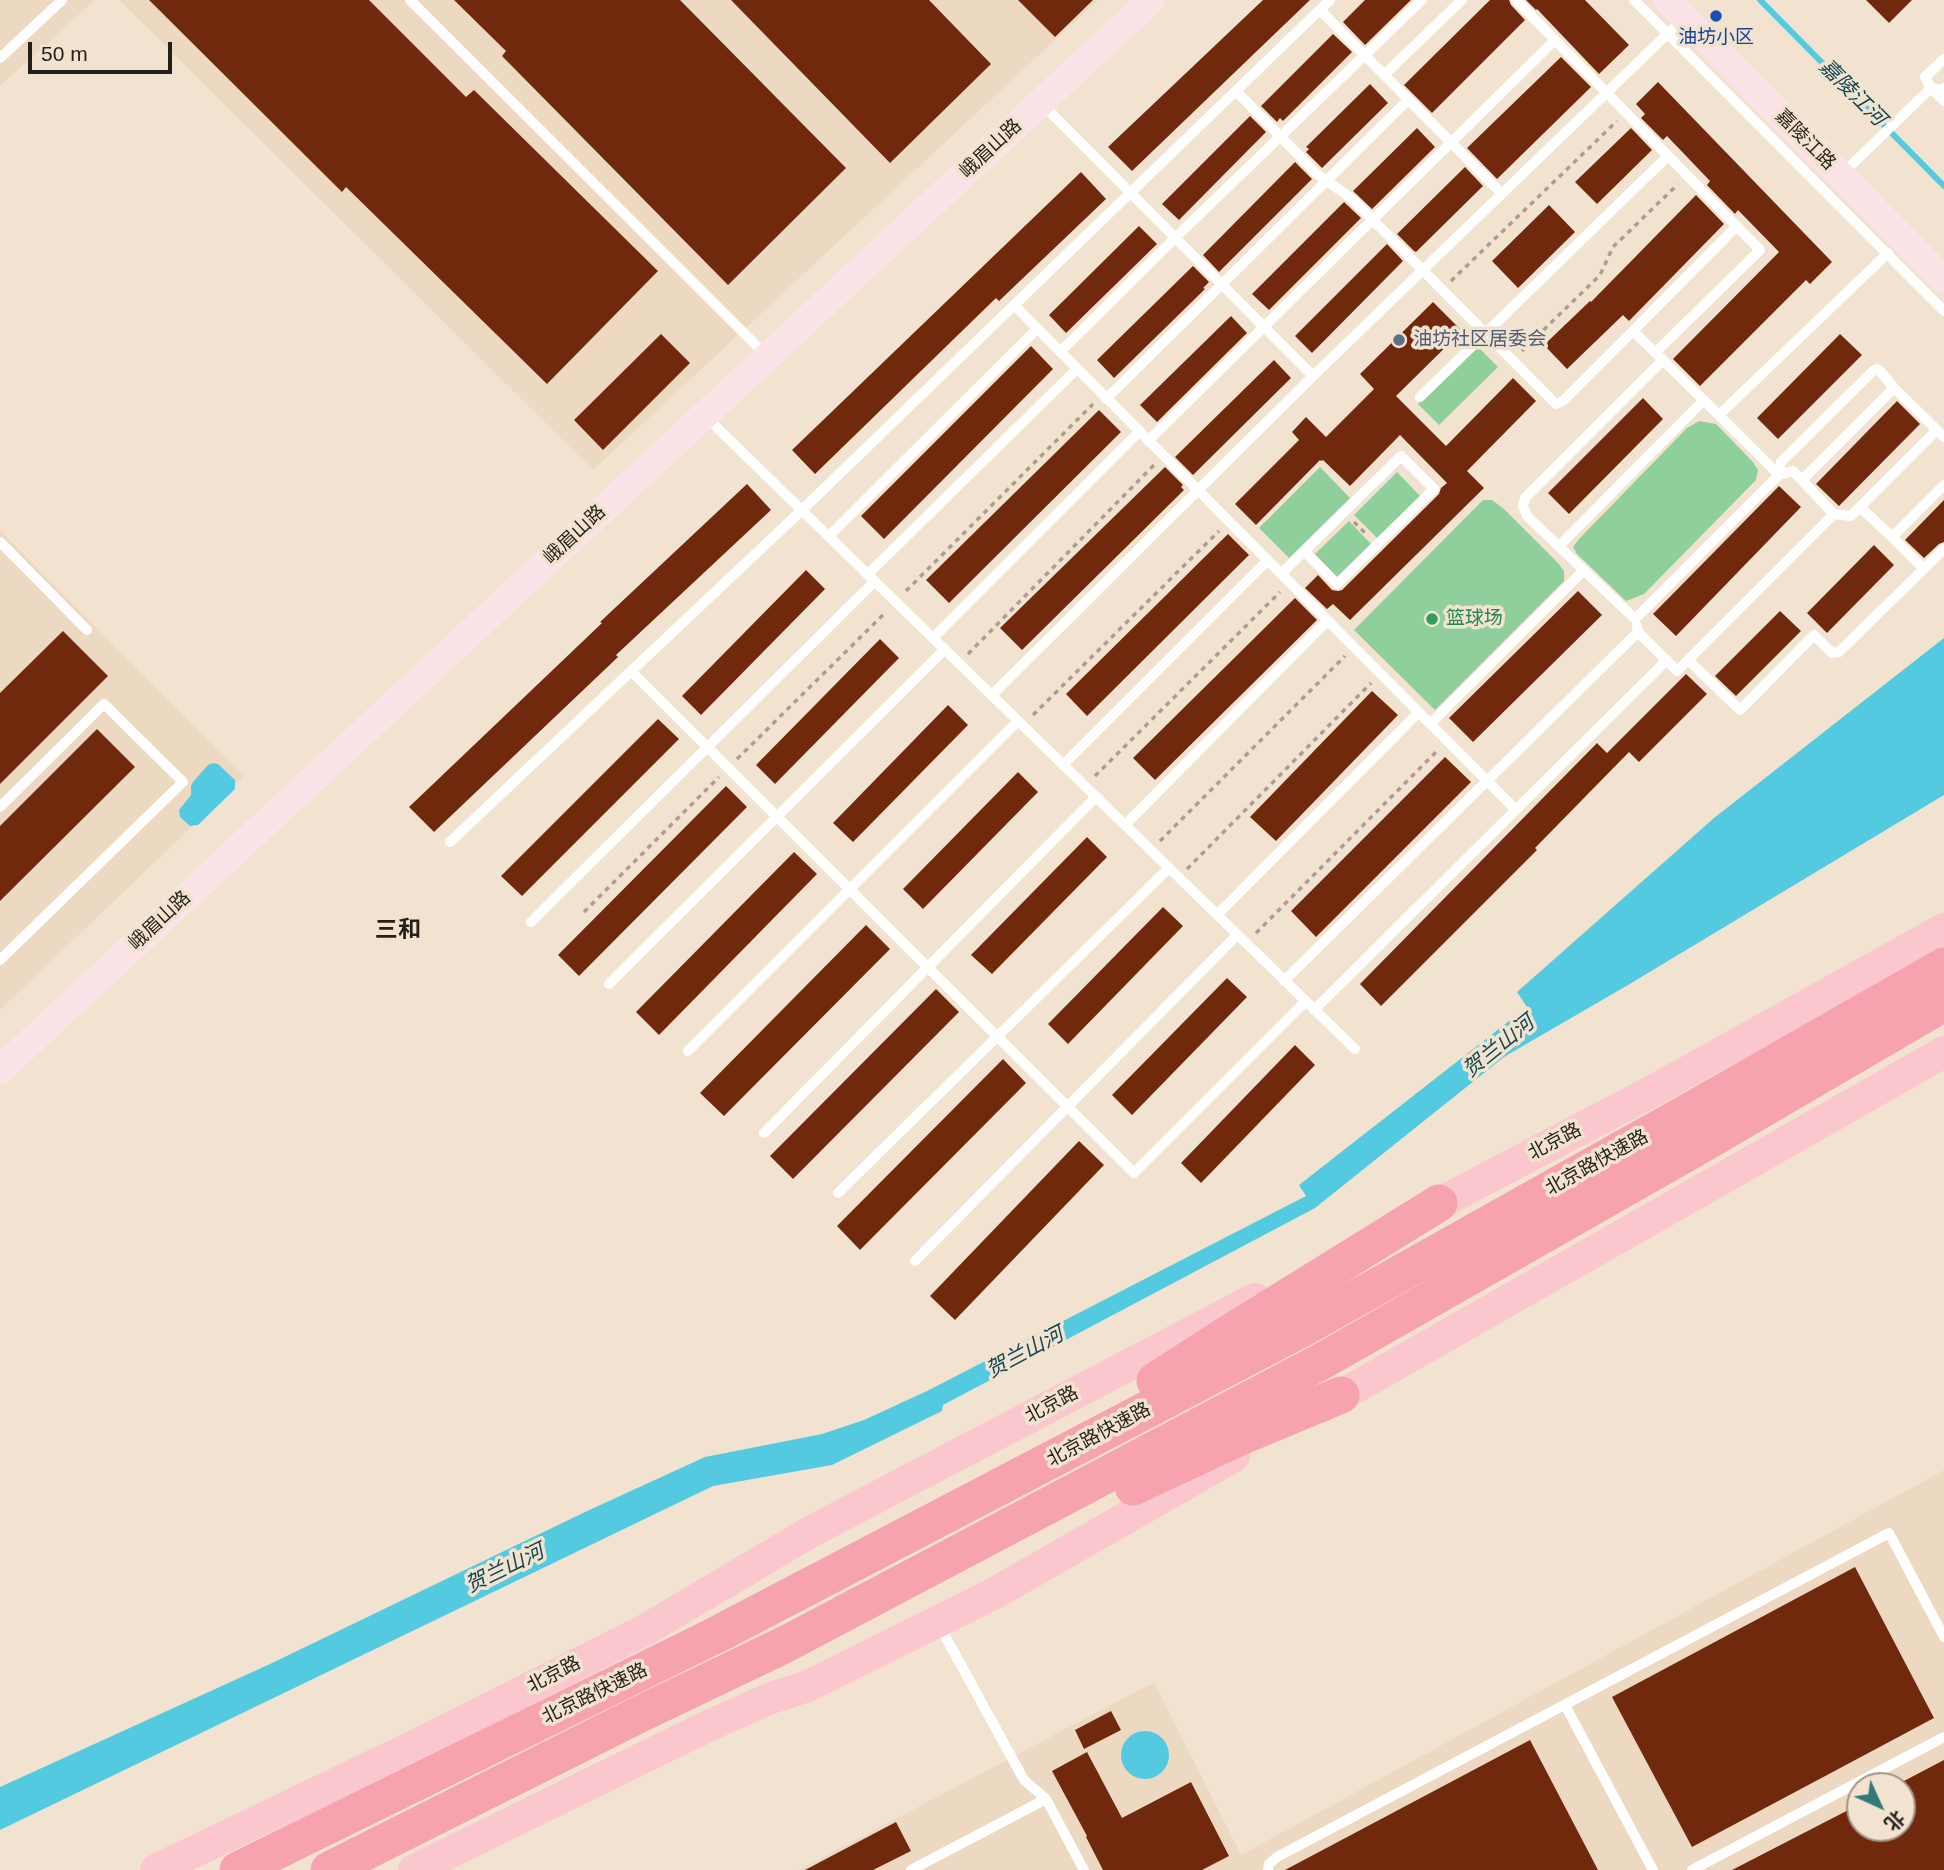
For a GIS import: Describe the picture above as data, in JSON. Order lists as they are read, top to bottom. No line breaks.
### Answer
{"streets":{"highway":["北京路快速路"],"main road":["北京路"],"street":["嘉陵江路","峨眉山路"]},"districts":["三和"],"water":["嘉陵江河","贺兰山河"],"places":["油坊小区","油坊社区居委会","篮球场"],"scale_bar":"50 m","north":"bottom right"}
